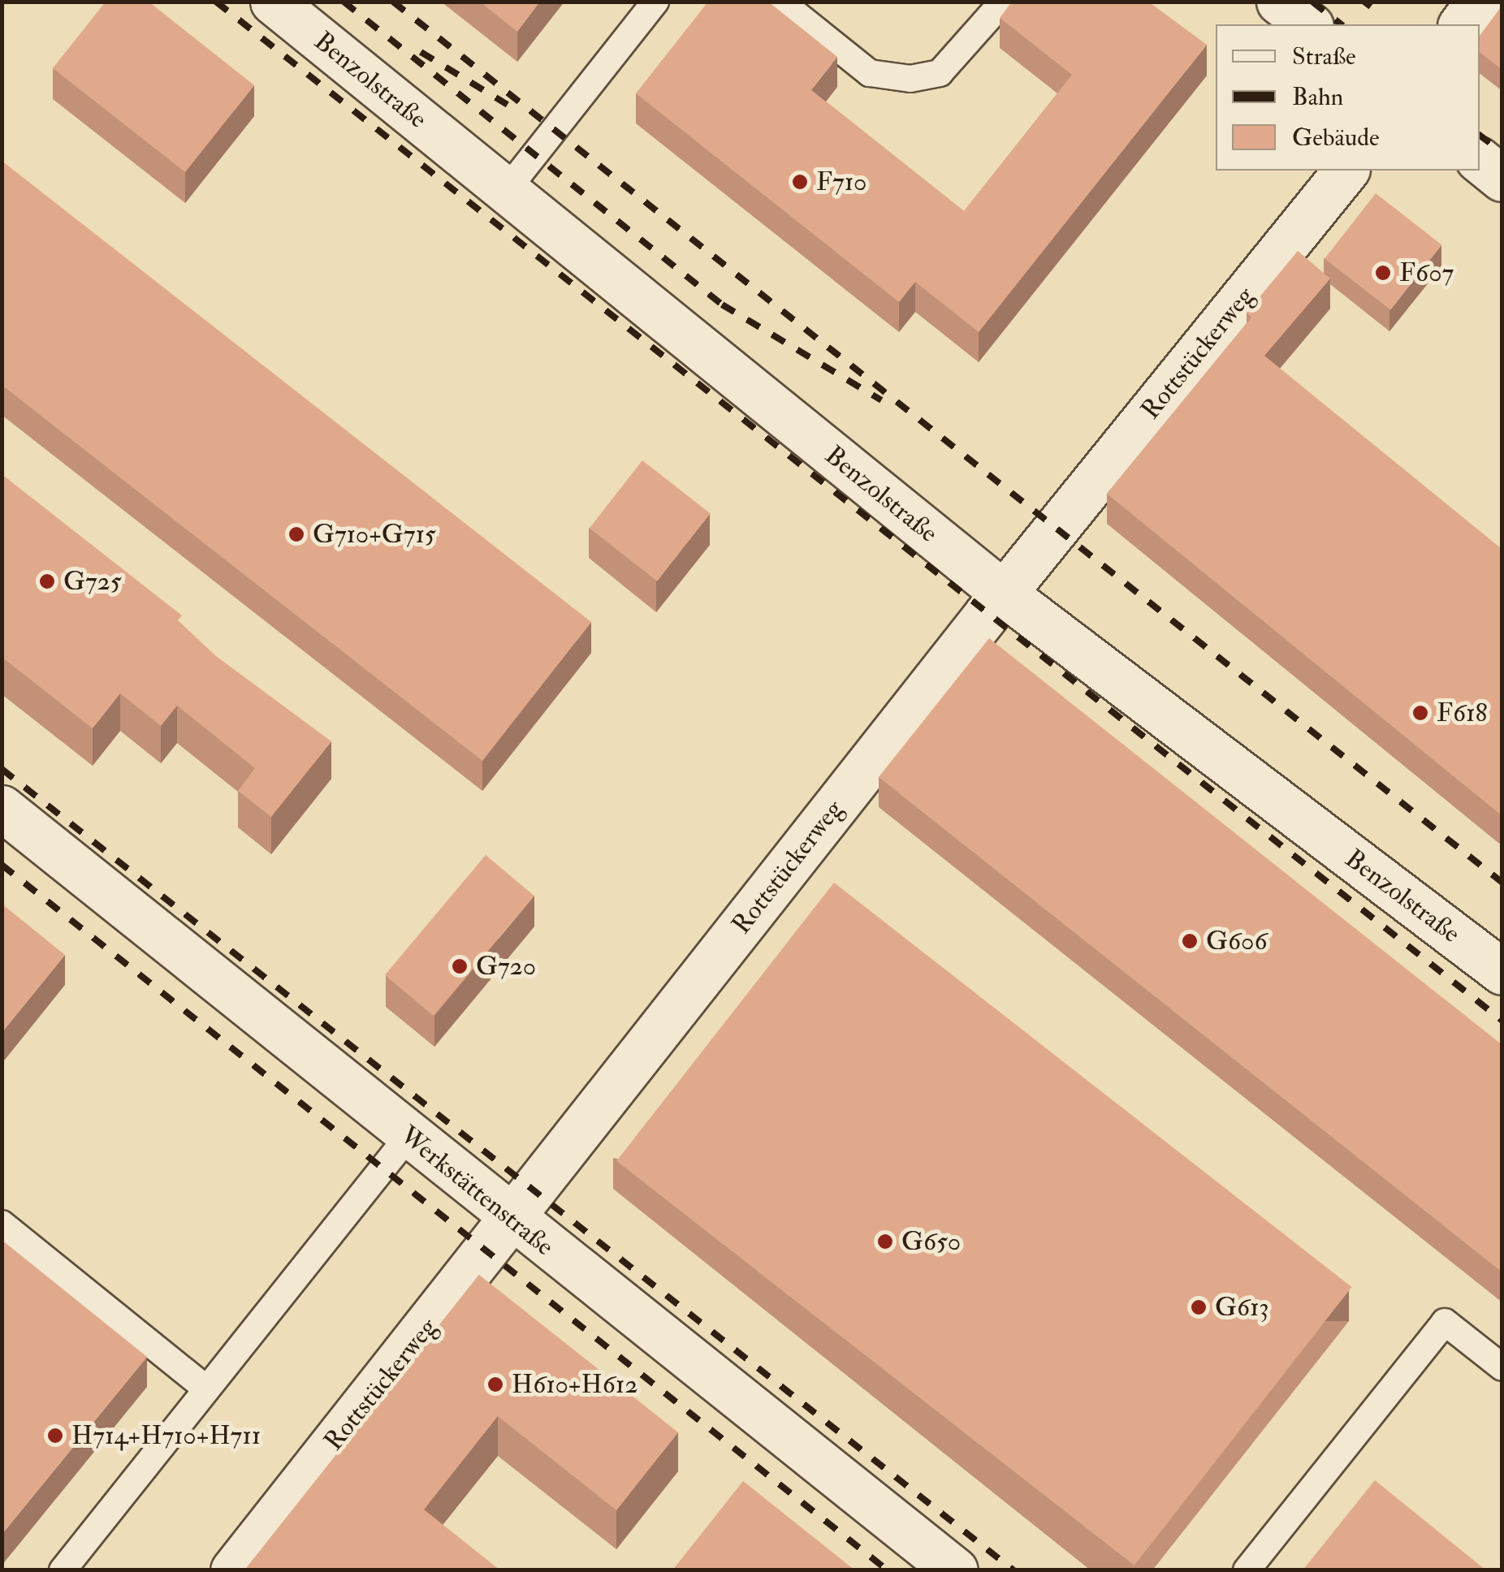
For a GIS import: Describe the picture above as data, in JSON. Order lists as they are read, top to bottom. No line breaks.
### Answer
{"streets":{"street":["Benzolstraße","Rottstückerweg","Werkstättenstraße"]},"crossings":[["Benzolstraße","Rottstückerweg"],["Rottstückerweg","Werkstättenstraße"]],"places":["F710","F607","G710+G715","G725","F618","G606","G720","G650","G613","H610+H612","H714+H710+H711"],"legend":["Straße","Bahn","Gebäude"]}
